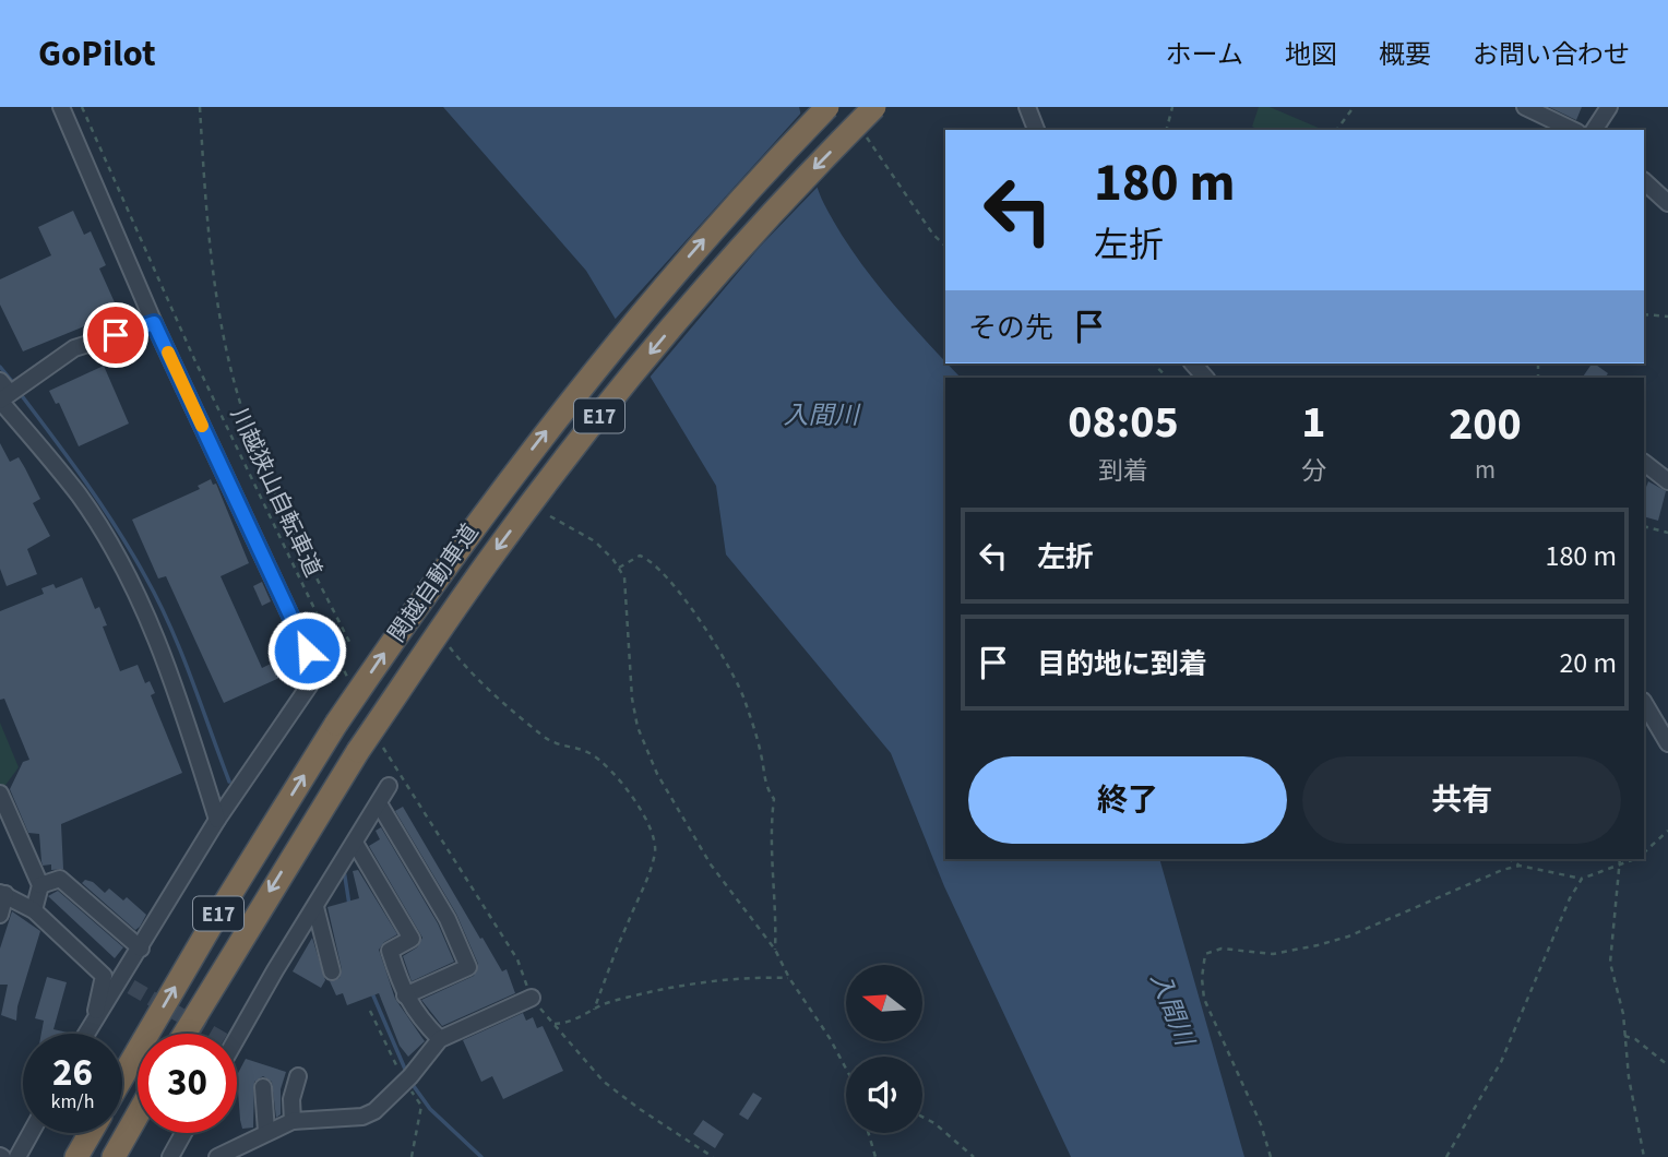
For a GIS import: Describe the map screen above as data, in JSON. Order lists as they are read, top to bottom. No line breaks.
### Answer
{"streets":{"highway":["E17","関越自動車道"],"path":["川越狭山自転車道"]},"water":["入間川"],"north":"left","page":{"header":"GoPilot","nav":["ホーム","地図","概要","お問い合わせ"],"turn":["180 m","左折"],"then":"その先","eta":["08:05","到着","1","分","200","m"],"list":[{"name":"左折","value":"180 m"},{"name":"目的地に到着","value":"20 m"}],"buttons":["終了","共有"],"speed":"26 km/h","limit":"30"}}
